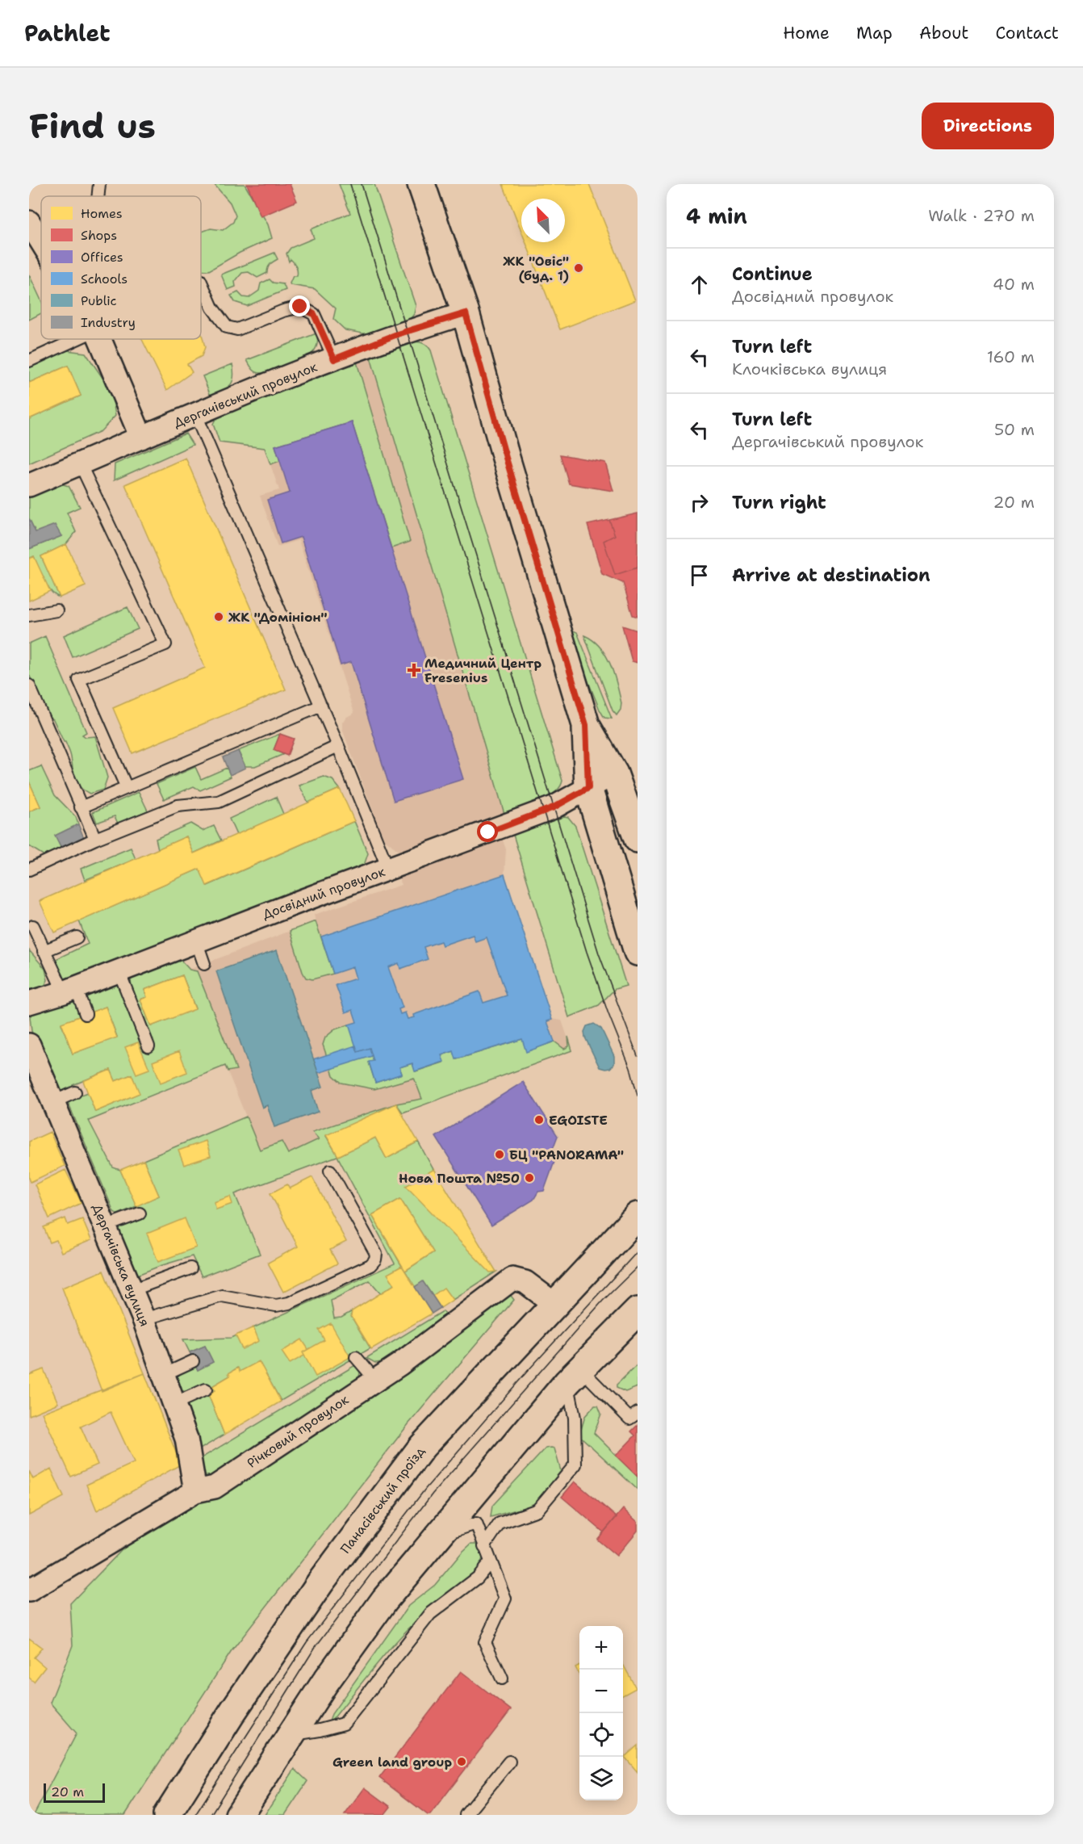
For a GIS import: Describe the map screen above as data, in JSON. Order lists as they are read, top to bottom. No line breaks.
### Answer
{"streets":{"main road":["Панасівський проїзд"],"street":["Дергачівський провулок","Досвідний провулок","Дергачівська вулиця","Річковий провулок"]},"crossings":[["Дергачівська вулиця","Річковий провулок"],["Річковий провулок","Панасівський проїзд"]],"places":{"other":["ЖК \"Овіс\" (буд. 1)","ЖК \"Домініон\"","EGOISTE","БЦ \"PANORAMA\"","Нова Пошта №50","Green land group"],"health":["Медичний Центр Fresenius"]},"legend":["Homes","Shops","Offices","Schools","Public","Industry"],"scale_bar":"20 m","north":"top left","page":{"header":"Pathlet","nav":["Home","Map","About","Contact"],"buttons":"Directions","title":"Find us","heading":["4 min","Walk · 270 m"],"list":[["Continue","Досвідний провулок","40 m"],["Turn left","Клочківська вулиця","160 m"],["Turn left","Дергачівський провулок","50 m"],["Turn right","20 m"],"Arrive at destination"],"map_buttons":["+","−"],"scale":"20 m"}}
